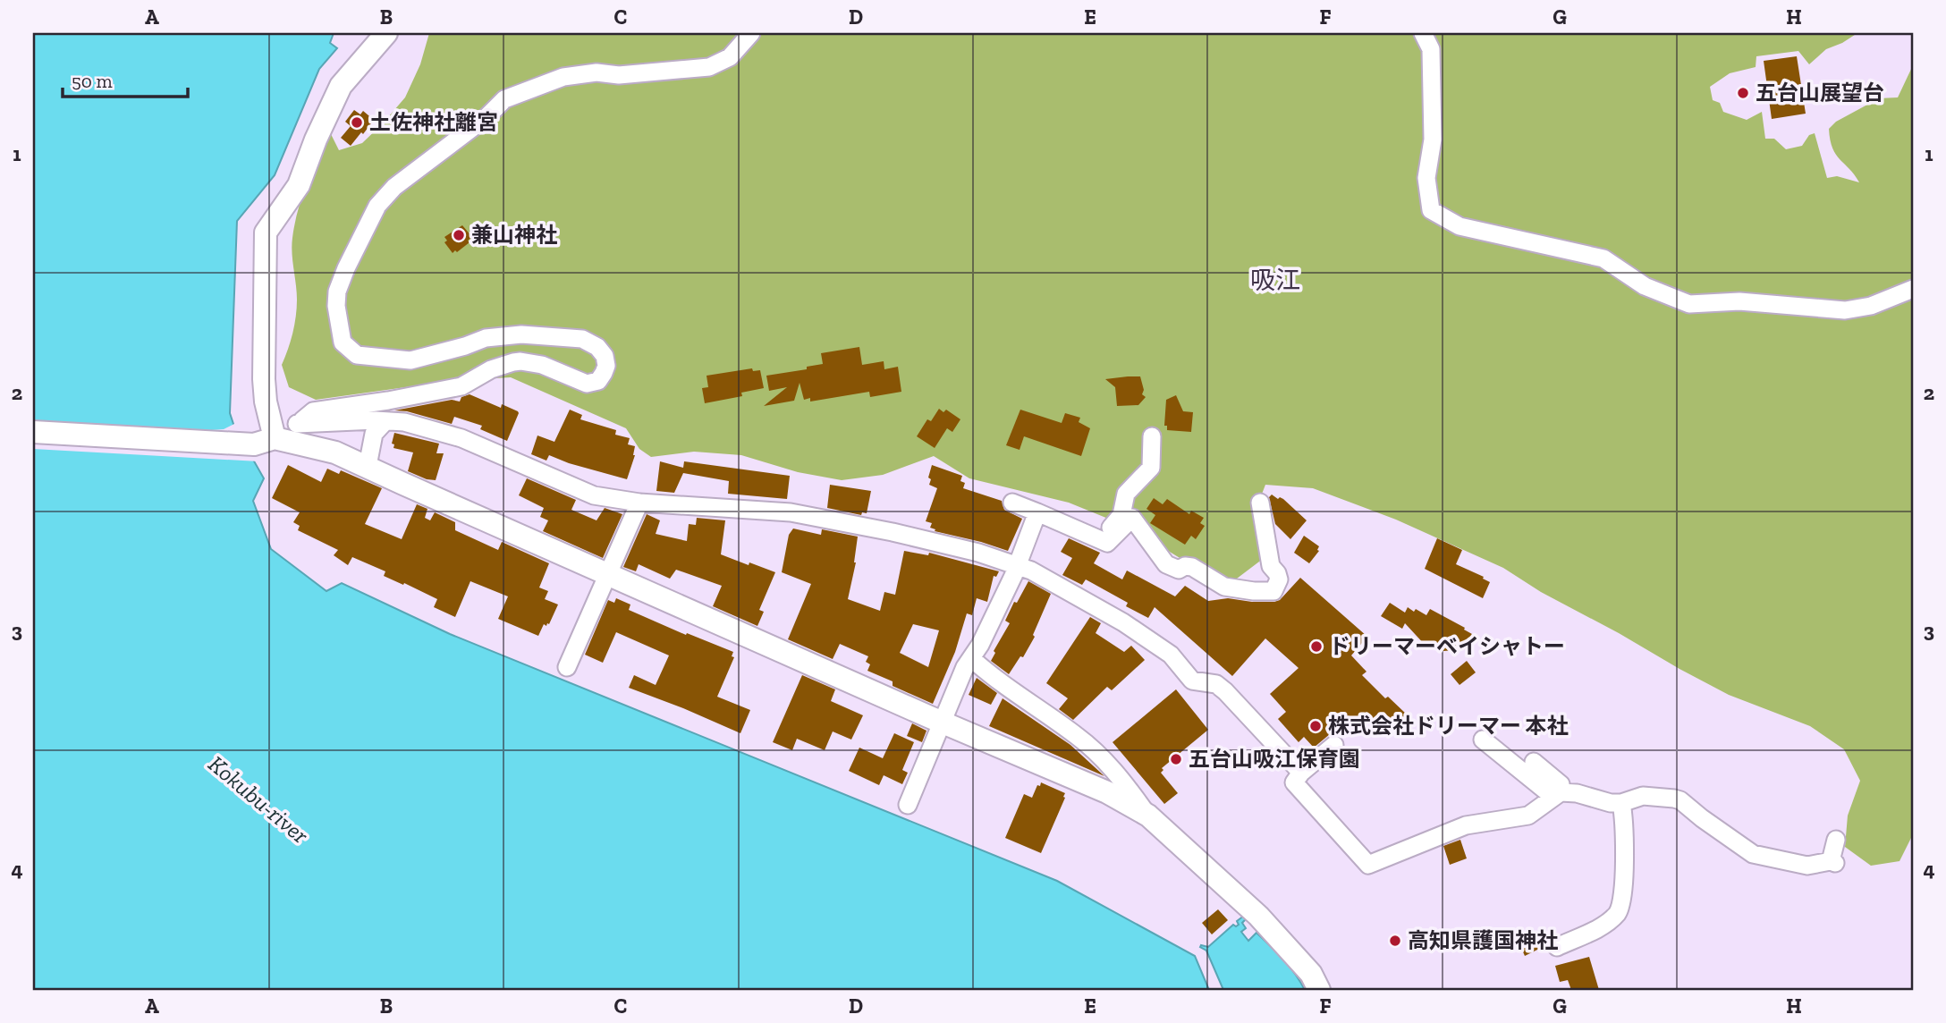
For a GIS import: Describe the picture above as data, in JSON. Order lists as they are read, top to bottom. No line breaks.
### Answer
{"districts":["吸江"],"water":["Kokubu-river"],"places":["五台山展望台","土佐神社離宮","兼山神社","ドリーマーベイシャトー","株式会社ドリーマー 本社","五台山吸江保育園","高知県護国神社"],"scale_bar":"50 m","grid":{"columns":["A","B","C","D","E","F","G","H"],"rows":["1","2","3","4"]}}
